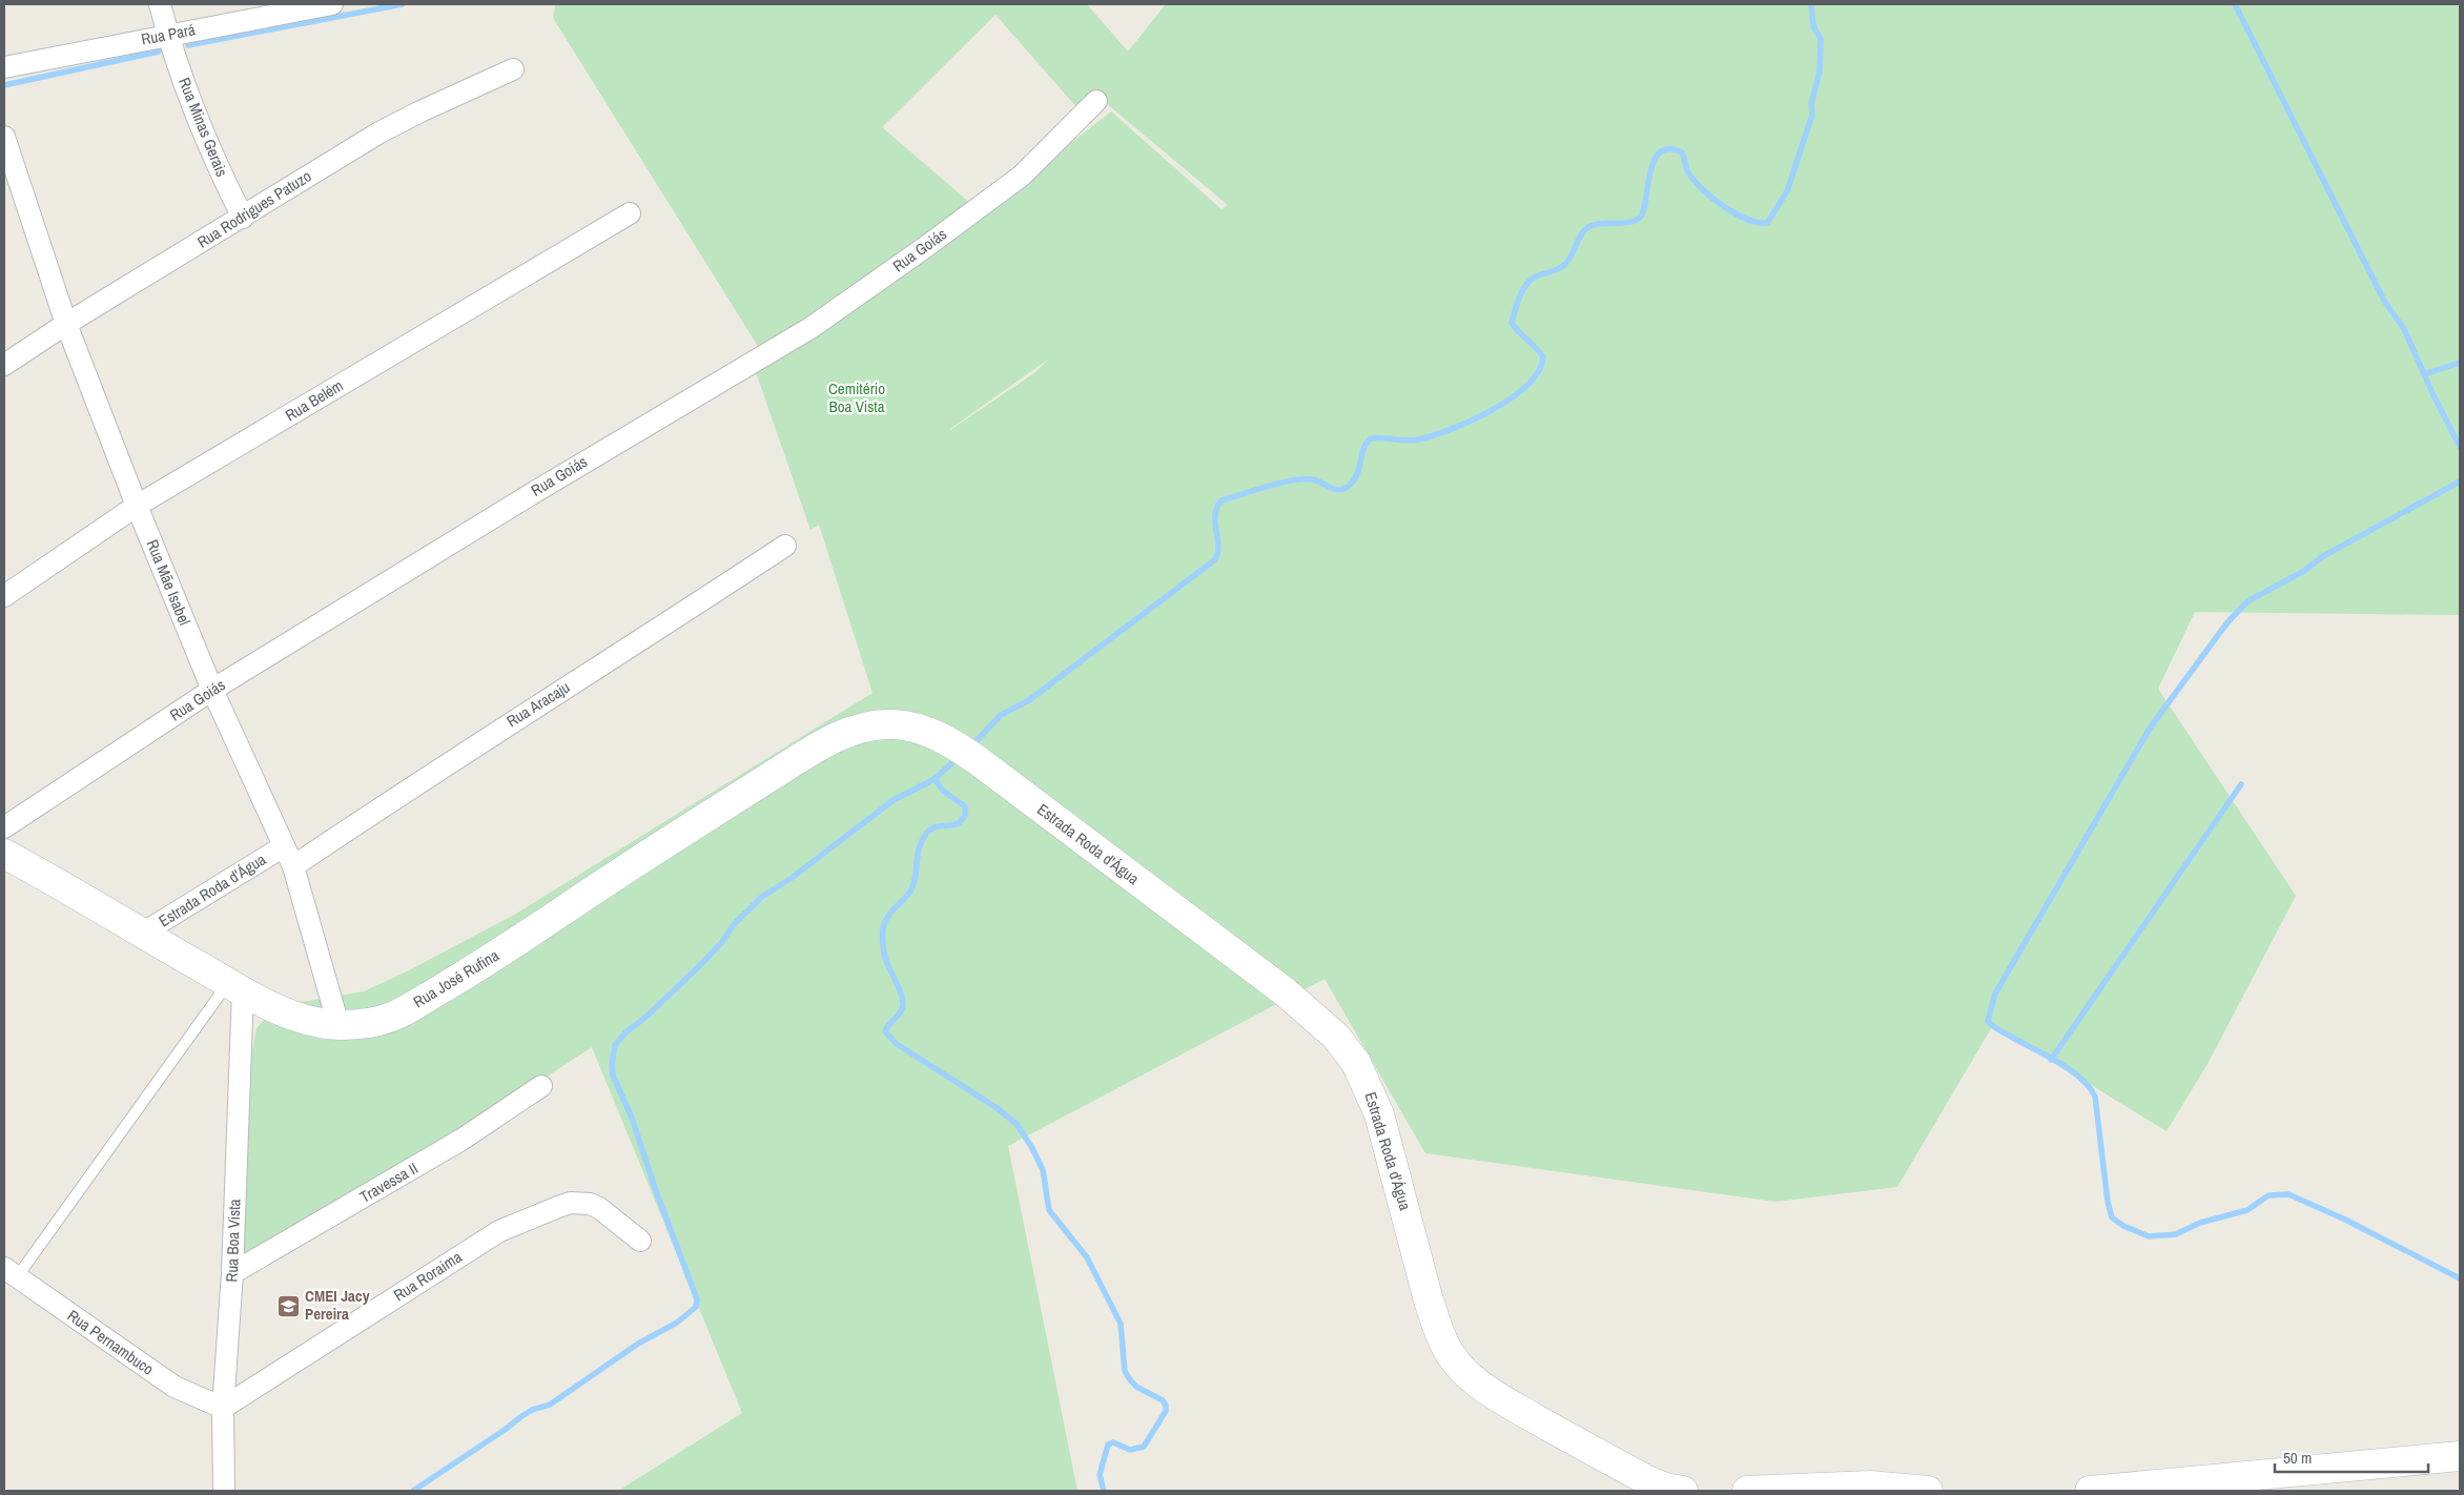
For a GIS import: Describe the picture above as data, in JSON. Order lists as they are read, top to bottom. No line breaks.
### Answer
{"streets":{"street":["Rua Pará","Rua Minas Gerais","Rua Rodrigues Patuzo","Rua Goiás","Rua Belém","Rua Mãe Isabel","Rua Aracaju","Estrada Roda d'Água","Rua José Rufina","Travessa II","Rua Boa Vista","Rua Roraima","Rua Pernambuco"]},"crossings":[["Rua Pará","Rua Minas Gerais"],["Rua Minas Gerais","Rua Rodrigues Patuzo"],["Rua Rodrigues Patuzo","Rua Mãe Isabel"],["Rua Goiás","Rua Mãe Isabel"],["Rua Belém","Rua Mãe Isabel"],["Rua Mãe Isabel","Rua Aracaju"],["Rua Mãe Isabel","Estrada Roda d'Água"],["Rua Mãe Isabel","Rua José Rufina"],["Estrada Roda d'Água","Rua José Rufina"],["Rua José Rufina","Rua Boa Vista"],["Travessa II","Rua Boa Vista"],["Rua Boa Vista","Rua Roraima"],["Rua Boa Vista","Rua Pernambuco"],["Rua Roraima","Rua Pernambuco"]],"parks":["Cemitério Boa Vista"],"places":{"school or university":["CMEI Jacy Pereira"]},"scale_bar":"50 m"}
